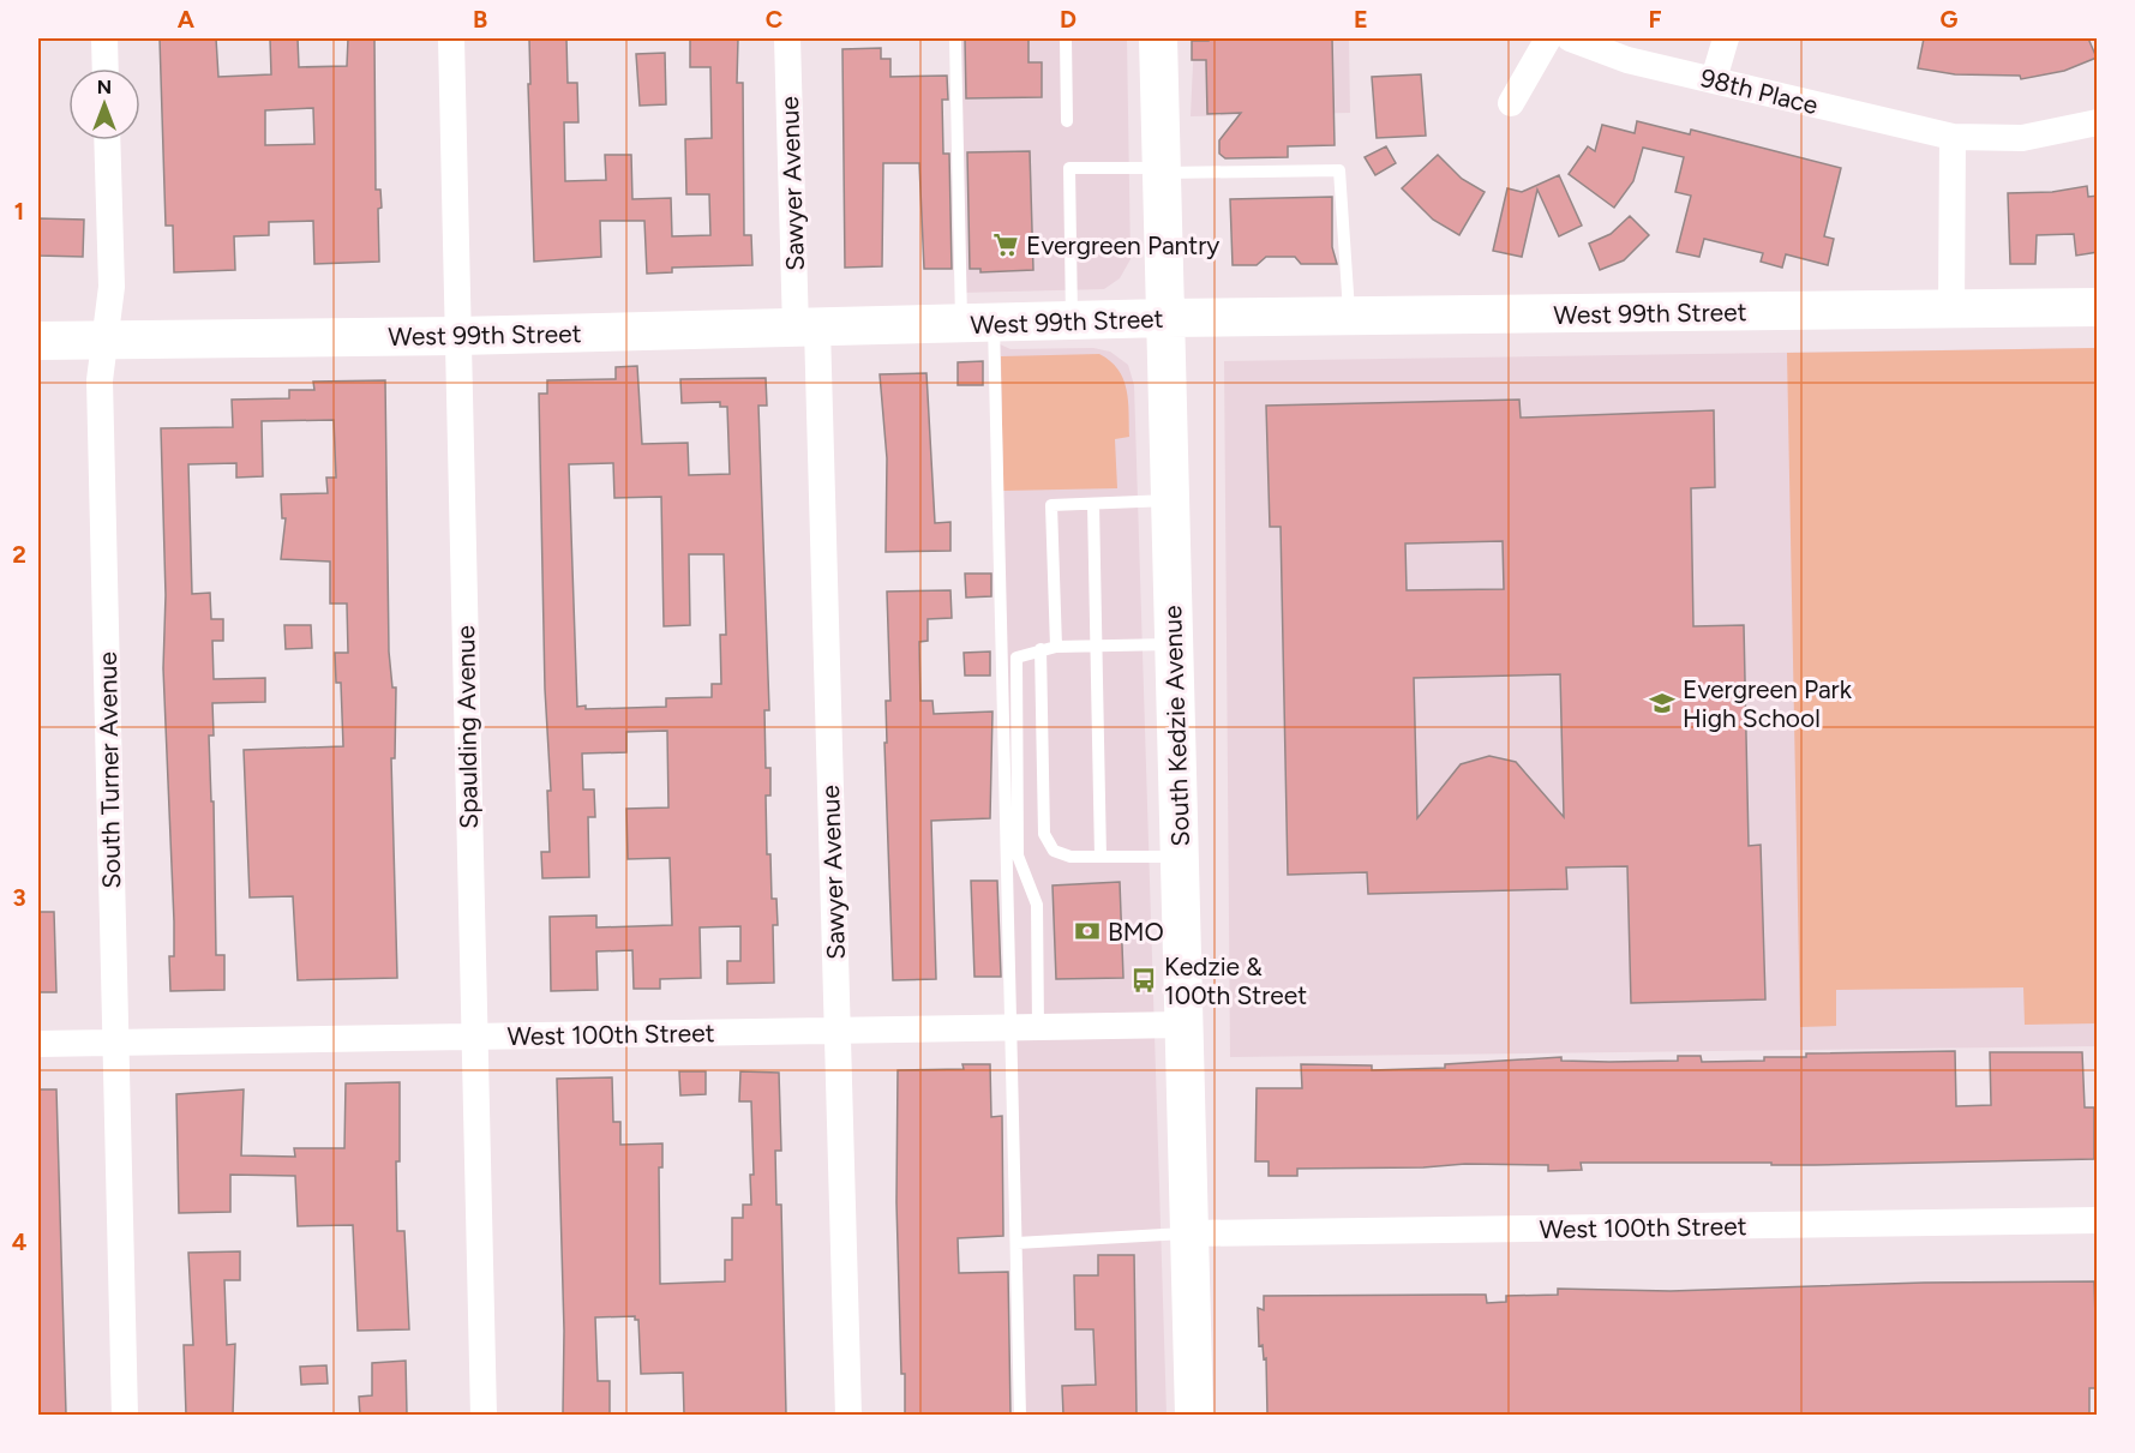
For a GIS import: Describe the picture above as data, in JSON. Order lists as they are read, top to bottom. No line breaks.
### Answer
{"streets":{"street":["98th Place","Sawyer Avenue","West 99th Street","South Kedzie Avenue","Spaulding Avenue","South Turner Avenue","West 100th Street"]},"crossings":[["Sawyer Avenue","West 99th Street"],["Sawyer Avenue","West 100th Street"],["West 99th Street","South Kedzie Avenue"],["West 99th Street","Spaulding Avenue"],["West 99th Street","South Turner Avenue"],["South Kedzie Avenue","West 100th Street"],["Spaulding Avenue","West 100th Street"],["South Turner Avenue","West 100th Street"]],"places":{"supermarket":["Evergreen Pantry"],"school or university":["Evergreen Park High School"],"bank":["BMO"],"bus stop":["Kedzie & 100th Street"]},"north":"top","grid":{"columns":["A","B","C","D","E","F","G"],"rows":["1","2","3","4"]}}
